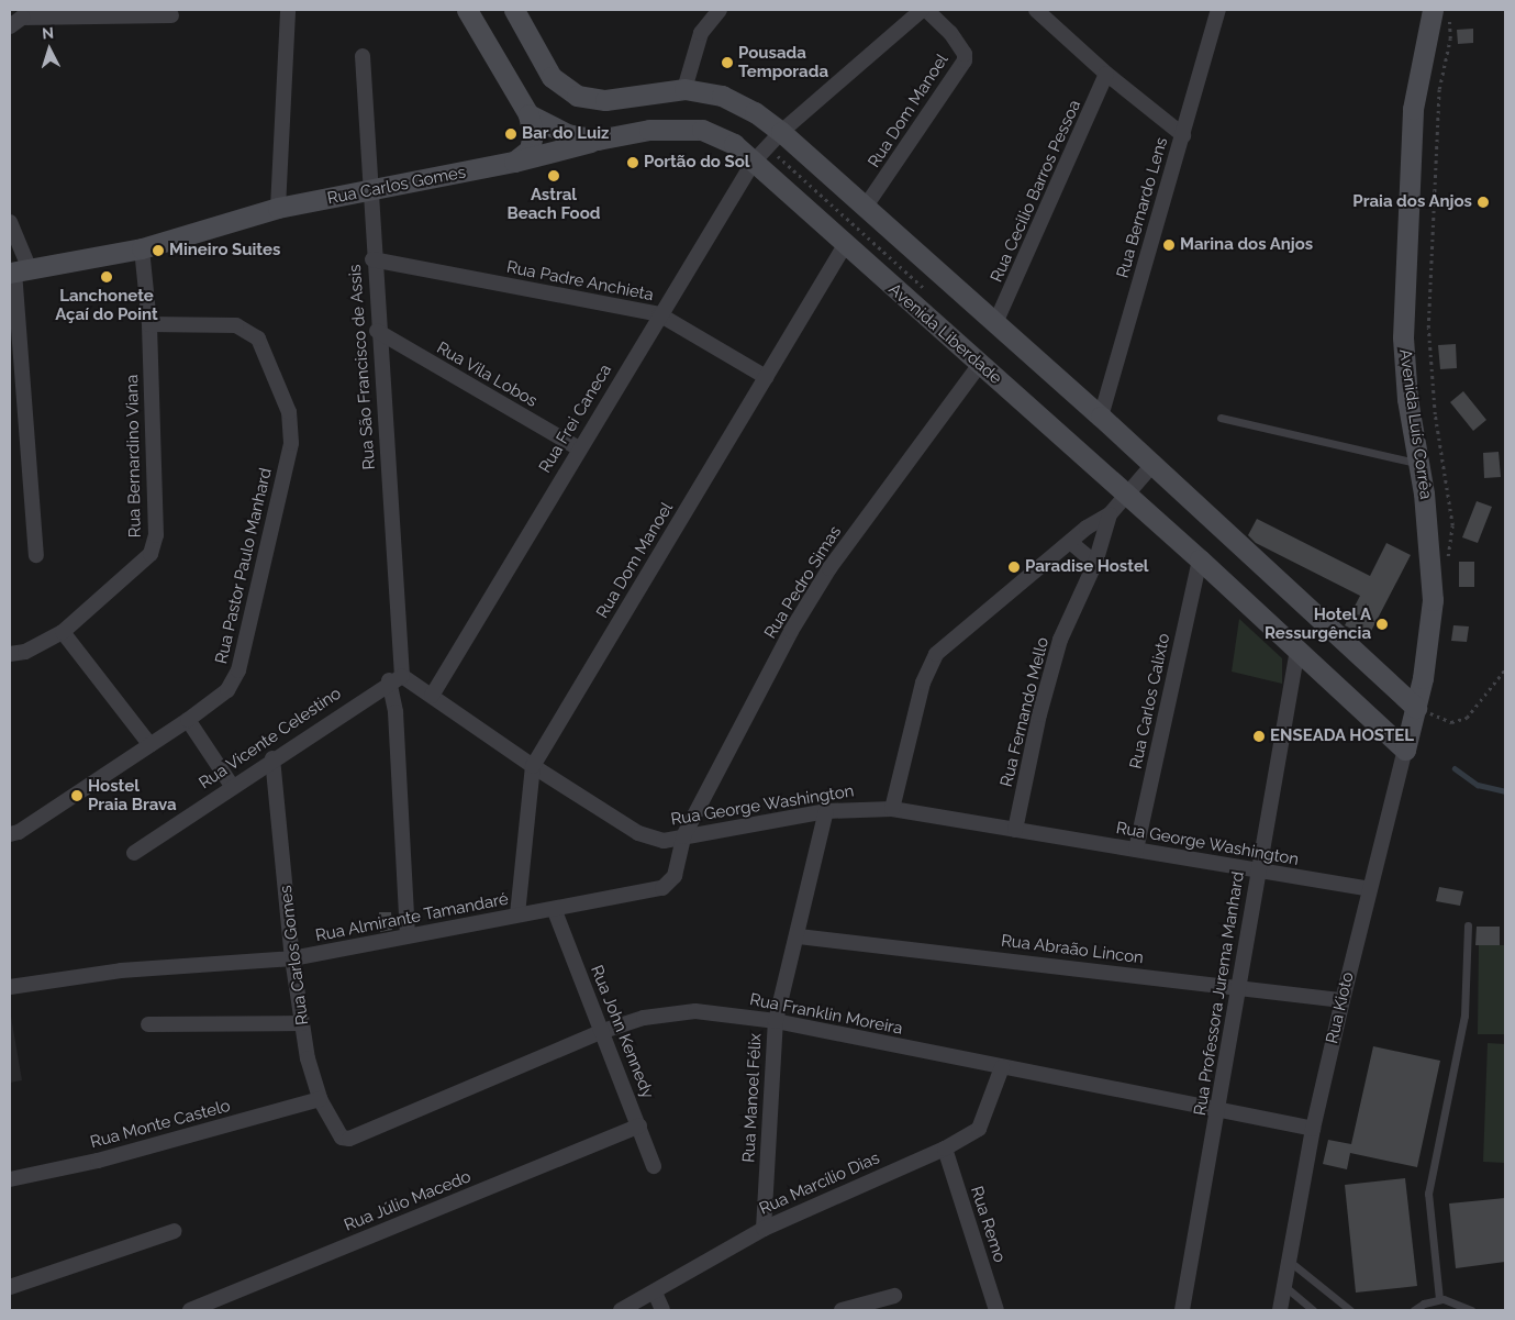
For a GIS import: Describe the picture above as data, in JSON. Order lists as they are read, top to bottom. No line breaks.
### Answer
{"streets":{"main road":["Rua Carlos Gomes","Avenida Liberdade","Avenida Luís Corrêa","Rua Kioto"],"street":["Rua Dom Manoel","Rua Cecilio Barros Pessoa","Rua Bernardo Lens","Rua Padre Anchieta","Rua São Francisco de Assis","Rua Vila Lobos","Rua Frei Caneca","Rua Bernardino Viana","Rua Pastor Paulo Manhard","Rua Pedro Simas","Rua Carlos Calixto","Rua Fernando Mello","Rua Vicente Celestino","Rua George Washington","Rua Almirante Tamandaré","Rua Abraão Lincon","Rua Professora Jurema Manhard","Rua Franklin Moreira","Rua John Kennedy","Rua Manoel Félix","Rua Monte Castelo","Rua Marcílio Dias","Rua Júlio Macedo","Rua Remo"]},"crossings":[["Rua Dom Manoel","Rua Padre Anchieta"],["Rua Dom Manoel","Avenida Liberdade"],["Rua Dom Manoel","Rua Frei Caneca"],["Rua Dom Manoel","Rua George Washington"],["Rua Dom Manoel","Rua Almirante Tamandaré"],["Rua Carlos Gomes","Avenida Liberdade"],["Rua Carlos Gomes","Rua São Francisco de Assis"],["Rua Carlos Gomes","Rua Bernardino Viana"],["Rua Carlos Gomes","Rua Vicente Celestino"],["Rua Carlos Gomes","Rua Almirante Tamandaré"],["Rua Carlos Gomes","Rua Franklin Moreira"],["Rua Carlos Gomes","Rua Monte Castelo"],["Rua Padre Anchieta","Rua São Francisco de Assis"],["Rua Padre Anchieta","Rua Frei Caneca"],["Avenida Liberdade","Rua Frei Caneca"],["Avenida Liberdade","Rua Pedro Simas"],["Avenida Liberdade","Rua Carlos Calixto"],["Avenida Liberdade","Rua Professora Jurema Manhard"],["Avenida Liberdade","Rua Kioto"],["Rua São Francisco de Assis","Rua Vila Lobos"],["Rua São Francisco de Assis","Rua Vicente Celestino"],["Rua São Francisco de Assis","Rua George Washington"],["Rua São Francisco de Assis","Rua Almirante Tamandaré"],["Rua Vila Lobos","Rua Frei Caneca"],["Rua Frei Caneca","Rua George Washington"],["Avenida Luís Corrêa","Rua Kioto"],["Rua Bernardino Viana","Rua Pastor Paulo Manhard"],["Rua Pedro Simas","Rua George Washington"],["Rua Pedro Simas","Rua Almirante Tamandaré"],["Rua Carlos Calixto","Rua George Washington"],["Rua Fernando Mello","Rua George Washington"],["Rua Vicente Celestino","Rua George Washington"],["Rua George Washington","Rua Almirante Tamandaré"],["Rua George Washington","Rua Professora Jurema Manhard"],["Rua George Washington","Rua Kioto"],["Rua George Washington","Rua Manoel Félix"],["Rua Almirante Tamandaré","Rua John Kennedy"],["Rua Abraão Lincon","Rua Professora Jurema Manhard"],["Rua Abraão Lincon","Rua Kioto"],["Rua Abraão Lincon","Rua Manoel Félix"],["Rua Professora Jurema Manhard","Rua Franklin Moreira"],["Rua Kioto","Rua Franklin Moreira"],["Rua Franklin Moreira","Rua John Kennedy"],["Rua Franklin Moreira","Rua Manoel Félix"],["Rua Franklin Moreira","Rua Marcílio Dias"],["Rua John Kennedy","Rua Júlio Macedo"],["Rua Manoel Félix","Rua Marcílio Dias"],["Rua Marcílio Dias","Rua Remo"]],"places":["Pousada Temporada","Bar do Luiz","Portão do Sol","Astral Beach Food","Praia dos Anjos","Marina dos Anjos","Mineiro Suites","Lanchonete Açaí do Point","Paradise Hostel","Hotel A Ressurgência","ENSEADA HOSTEL","Hostel Praia Brava"],"north":"top"}
